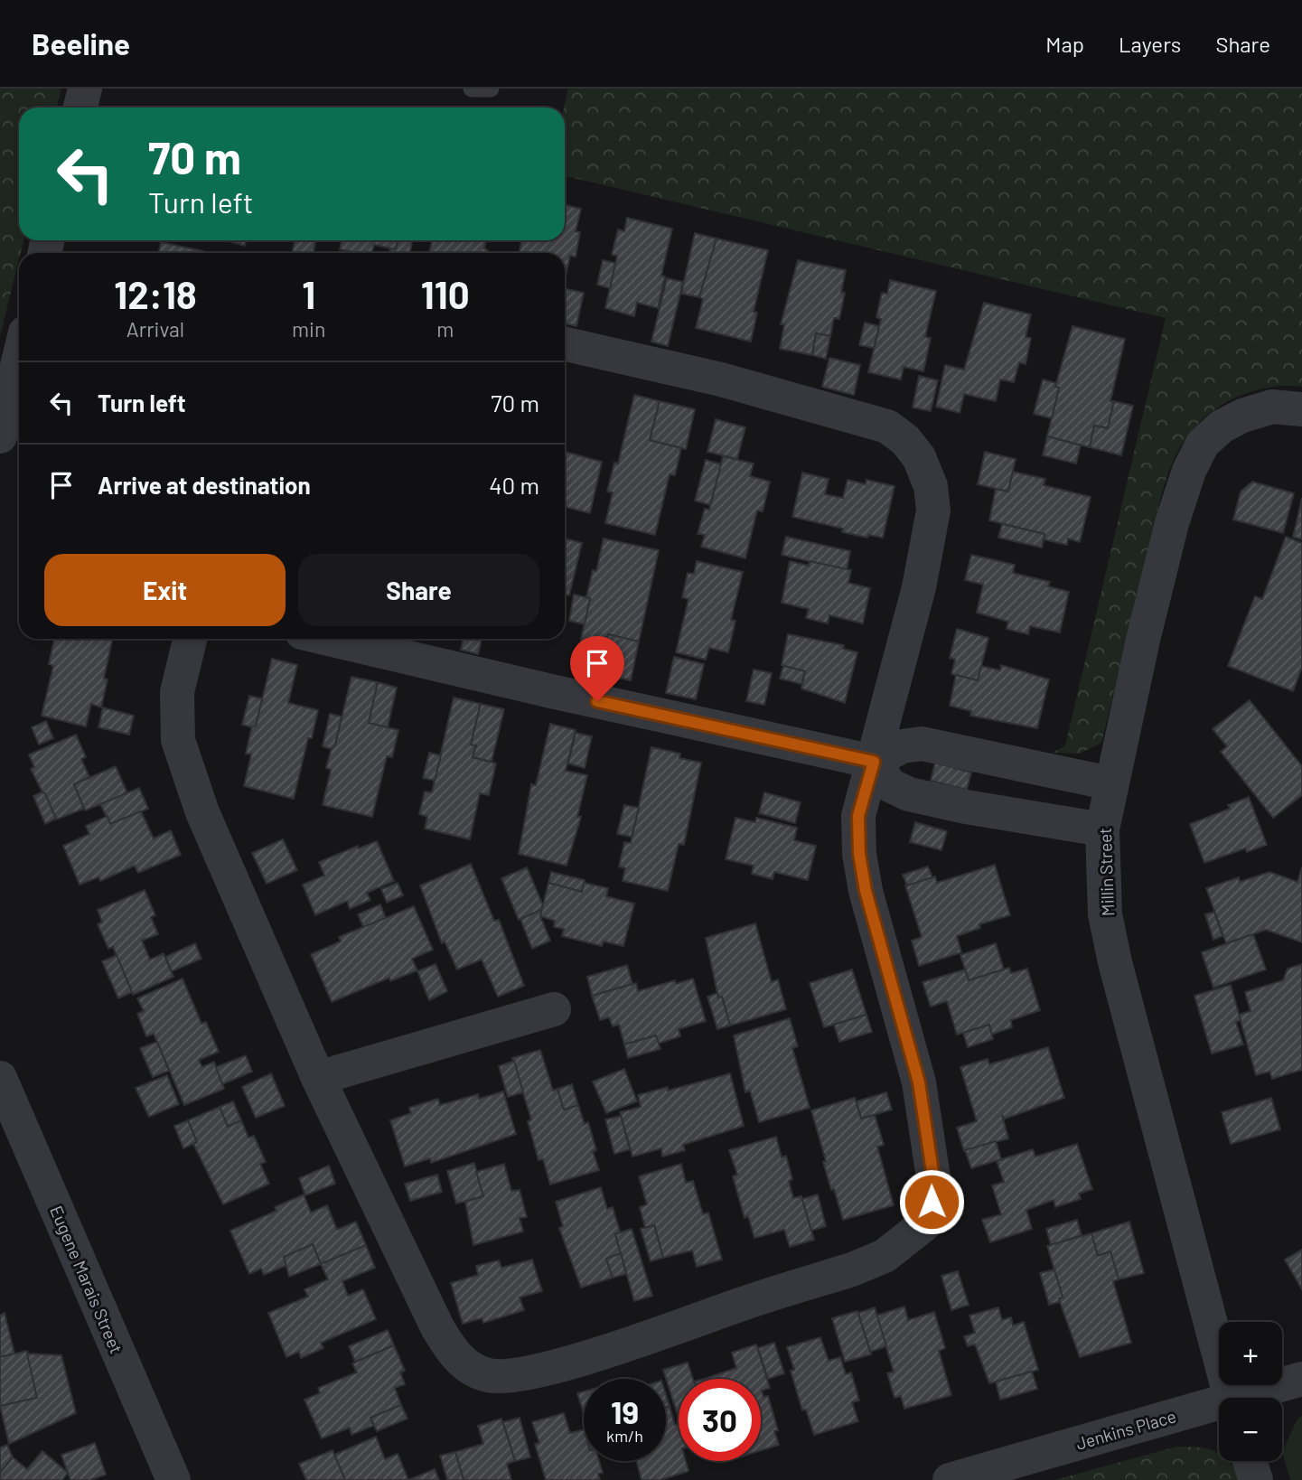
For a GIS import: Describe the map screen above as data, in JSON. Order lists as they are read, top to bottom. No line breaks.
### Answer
{"streets":{"street":["Millin Street","Eugene Marais Street","Jenkins Place"]},"page":{"header":"Beeline","nav":["Map","Layers","Share"],"turn":["70 m","Turn left"],"eta":["12:18","Arrival","1","min","110","m"],"list":[{"name":"Turn left","value":"70 m"},{"name":"Arrive at destination","value":"40 m"}],"buttons":["Exit","Share"],"map_buttons":["+","−"],"speed":"19 km/h","limit":"30"}}
